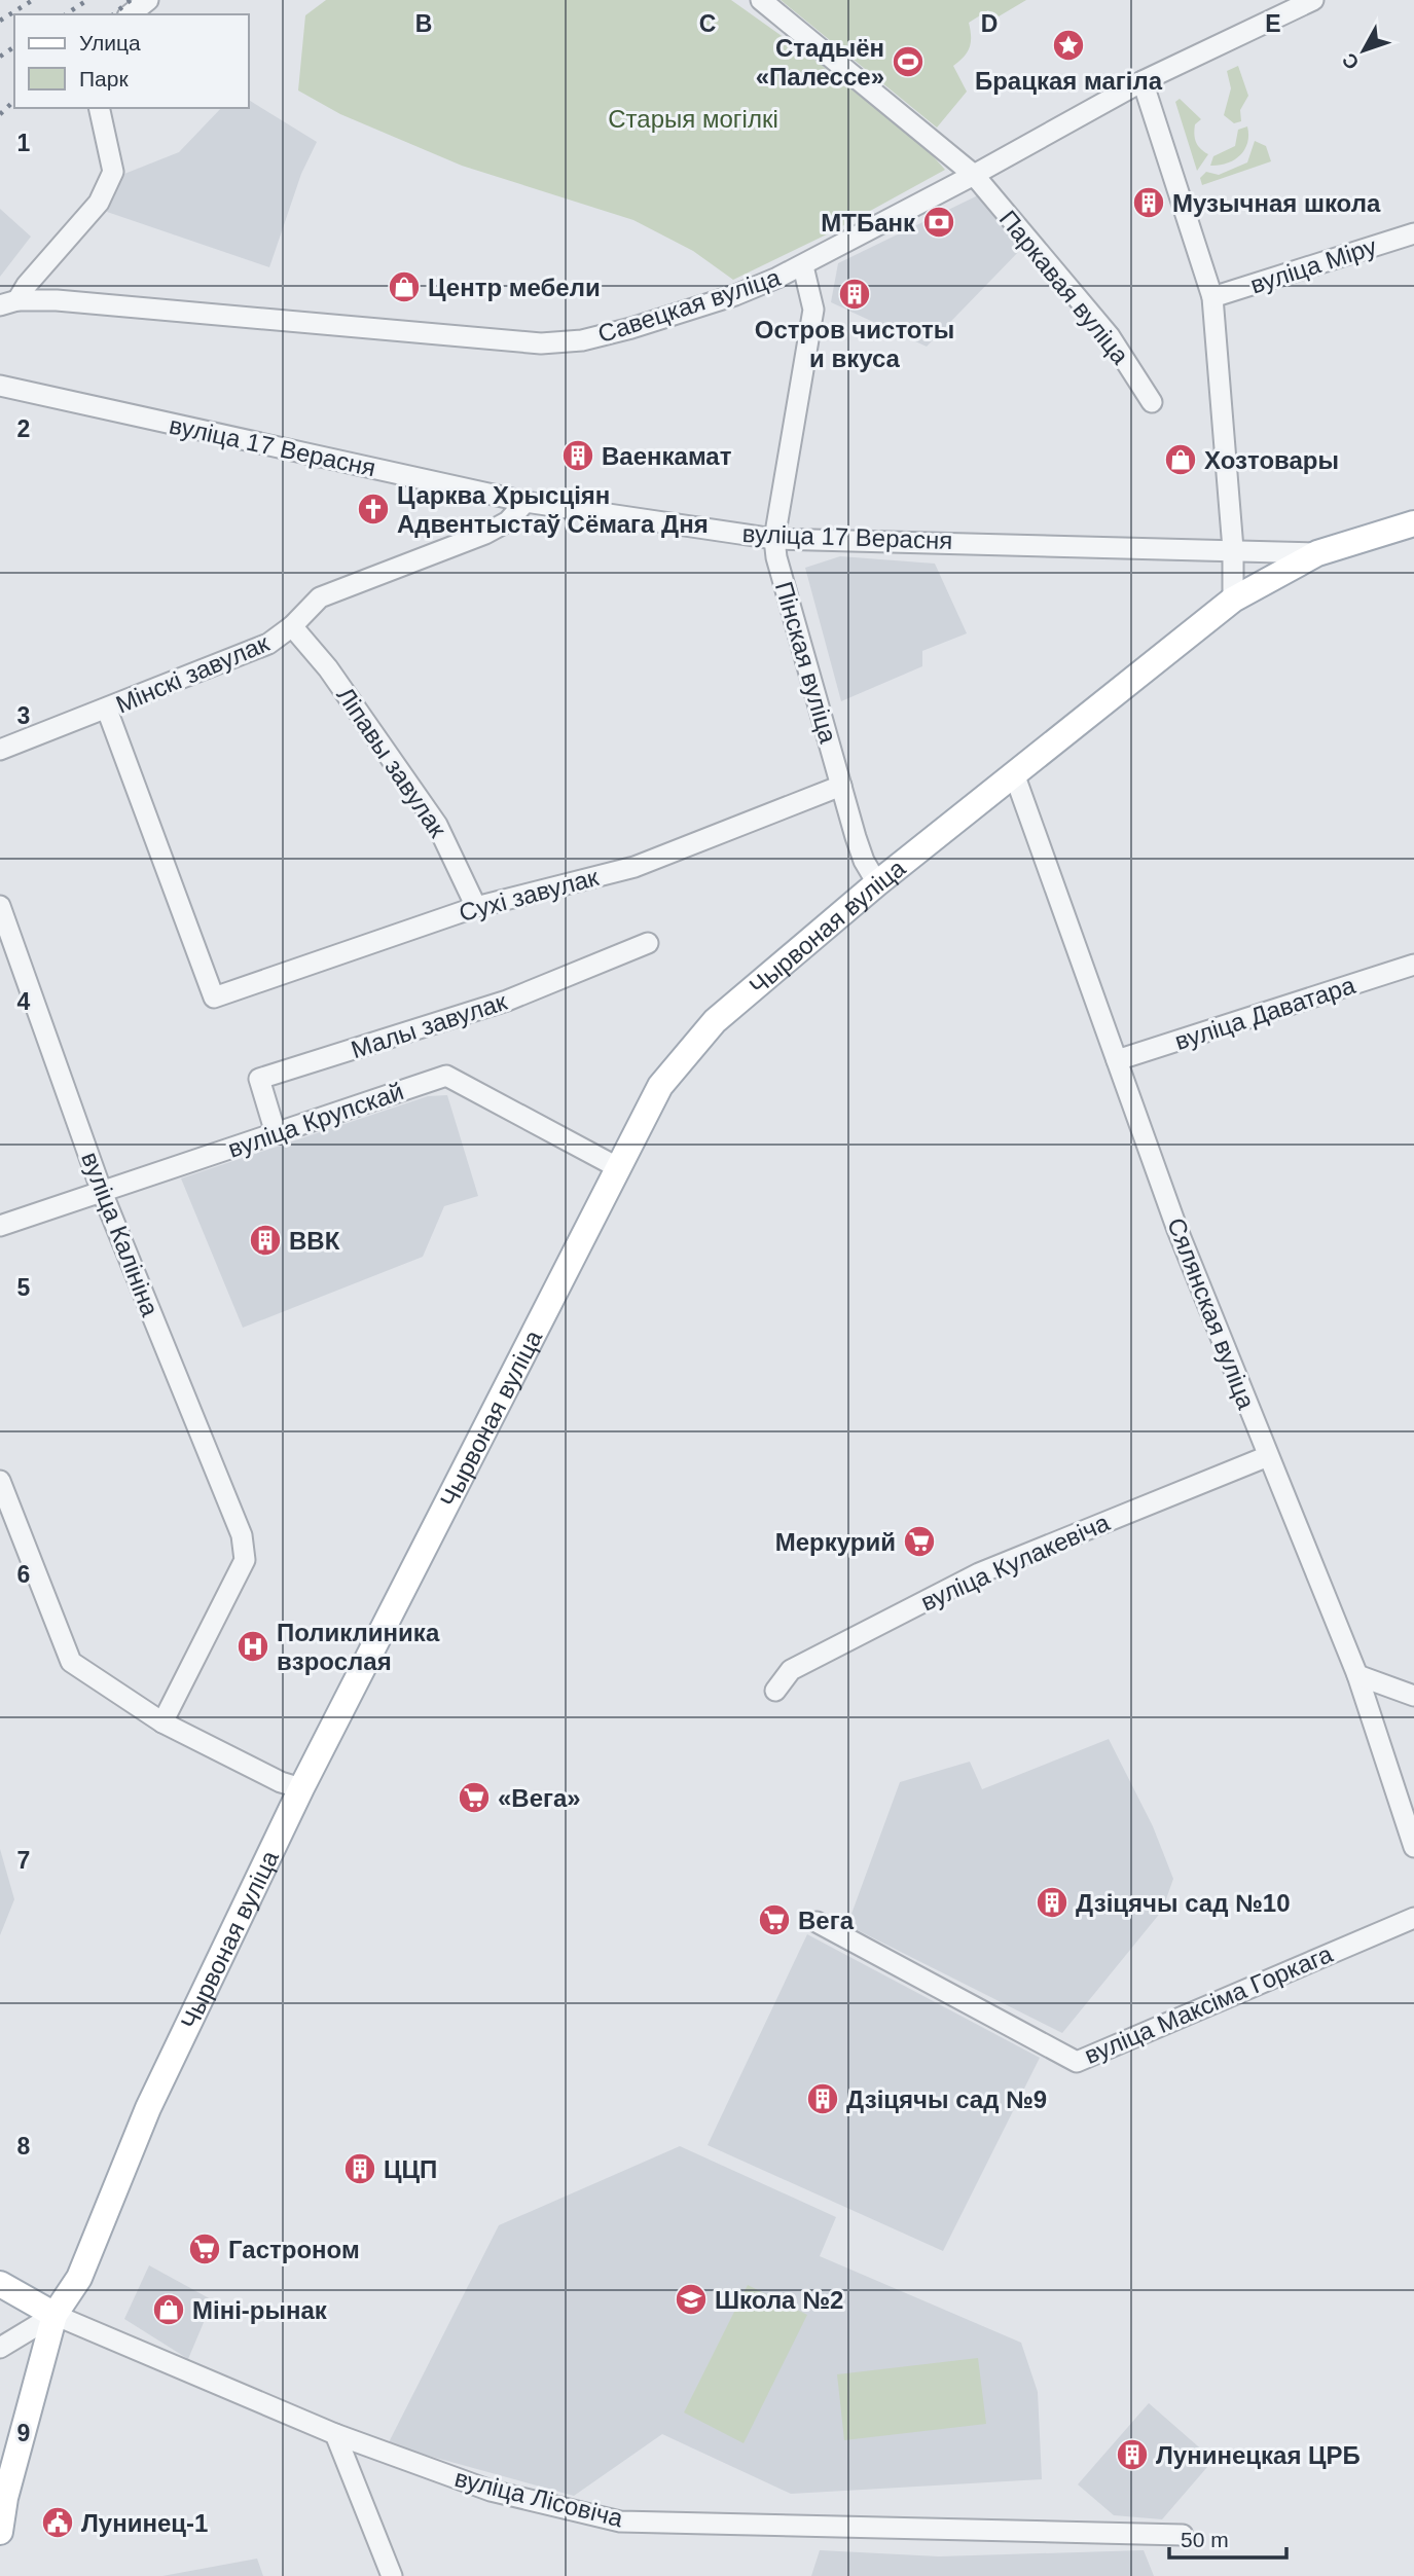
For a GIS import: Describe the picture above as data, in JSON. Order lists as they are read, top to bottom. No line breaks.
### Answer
{"streets":{"main road":["Чырвоная вуліца"],"street":["вуліца Міру","Паркавая вуліца","Савецкая вуліца","вуліца 17 Верасня","Пінская вуліца","Мінскі завулак","Ліпавы завулак","Сухі завулак","вуліца Даватара","Малы завулак","вуліца Крупскай","вуліца Калініна","Сялянская вуліца","вуліца Кулакевіча","вуліца Максіма Горкага","вуліца Лісовіча"]},"crossings":[["Паркавая вуліца","Савецкая вуліца"],["Савецкая вуліца","Пінская вуліца"],["вуліца 17 Верасня","Пінская вуліца"],["вуліца 17 Верасня","Мінскі завулак"],["вуліца 17 Верасня","Чырвоная вуліца"],["Пінская вуліца","Сухі завулак"],["Пінская вуліца","Чырвоная вуліца"],["Мінскі завулак","Ліпавы завулак"],["Мінскі завулак","Сухі завулак"],["Ліпавы завулак","Сухі завулак"],["Чырвоная вуліца","вуліца Крупскай"],["Чырвоная вуліца","Сялянская вуліца"],["Чырвоная вуліца","вуліца Лісовіча"],["вуліца Даватара","Сялянская вуліца"],["Малы завулак","вуліца Крупскай"],["вуліца Крупскай","вуліца Калініна"],["Сялянская вуліца","вуліца Кулакевіча"]],"parks":["Старыя могілкі"],"places":{"place":["Брацкая магіла"],"sports":["Стадыён «Палессе»"],"building":["Музычная школа","Остров чистоты и вкуса","Ваенкамат","ВВК","Дзіцячы сад №10","Дзіцячы сад №9","ЦЦП","Лунинецкая ЦРБ"],"bank":["МТБанк"],"shop":["Центр мебели","Хозтовары","Міні-рынак"],"church":["Царква Хрысціян Адвентыстаў Сёмага Дня"],"supermarket":["Меркурий","«Вега»","Вега","Гастроном"],"hospital":["Поликлиника взрослая"],"school or university":["Школа №2"],"public building":["Лунинец-1"]},"legend":["Улица","Парк"],"scale_bar":"50 m","north":"bottom left","grid":{"columns":["B","C","D","E"],"rows":["1","2","3","4","5","6","7","8","9"]}}
